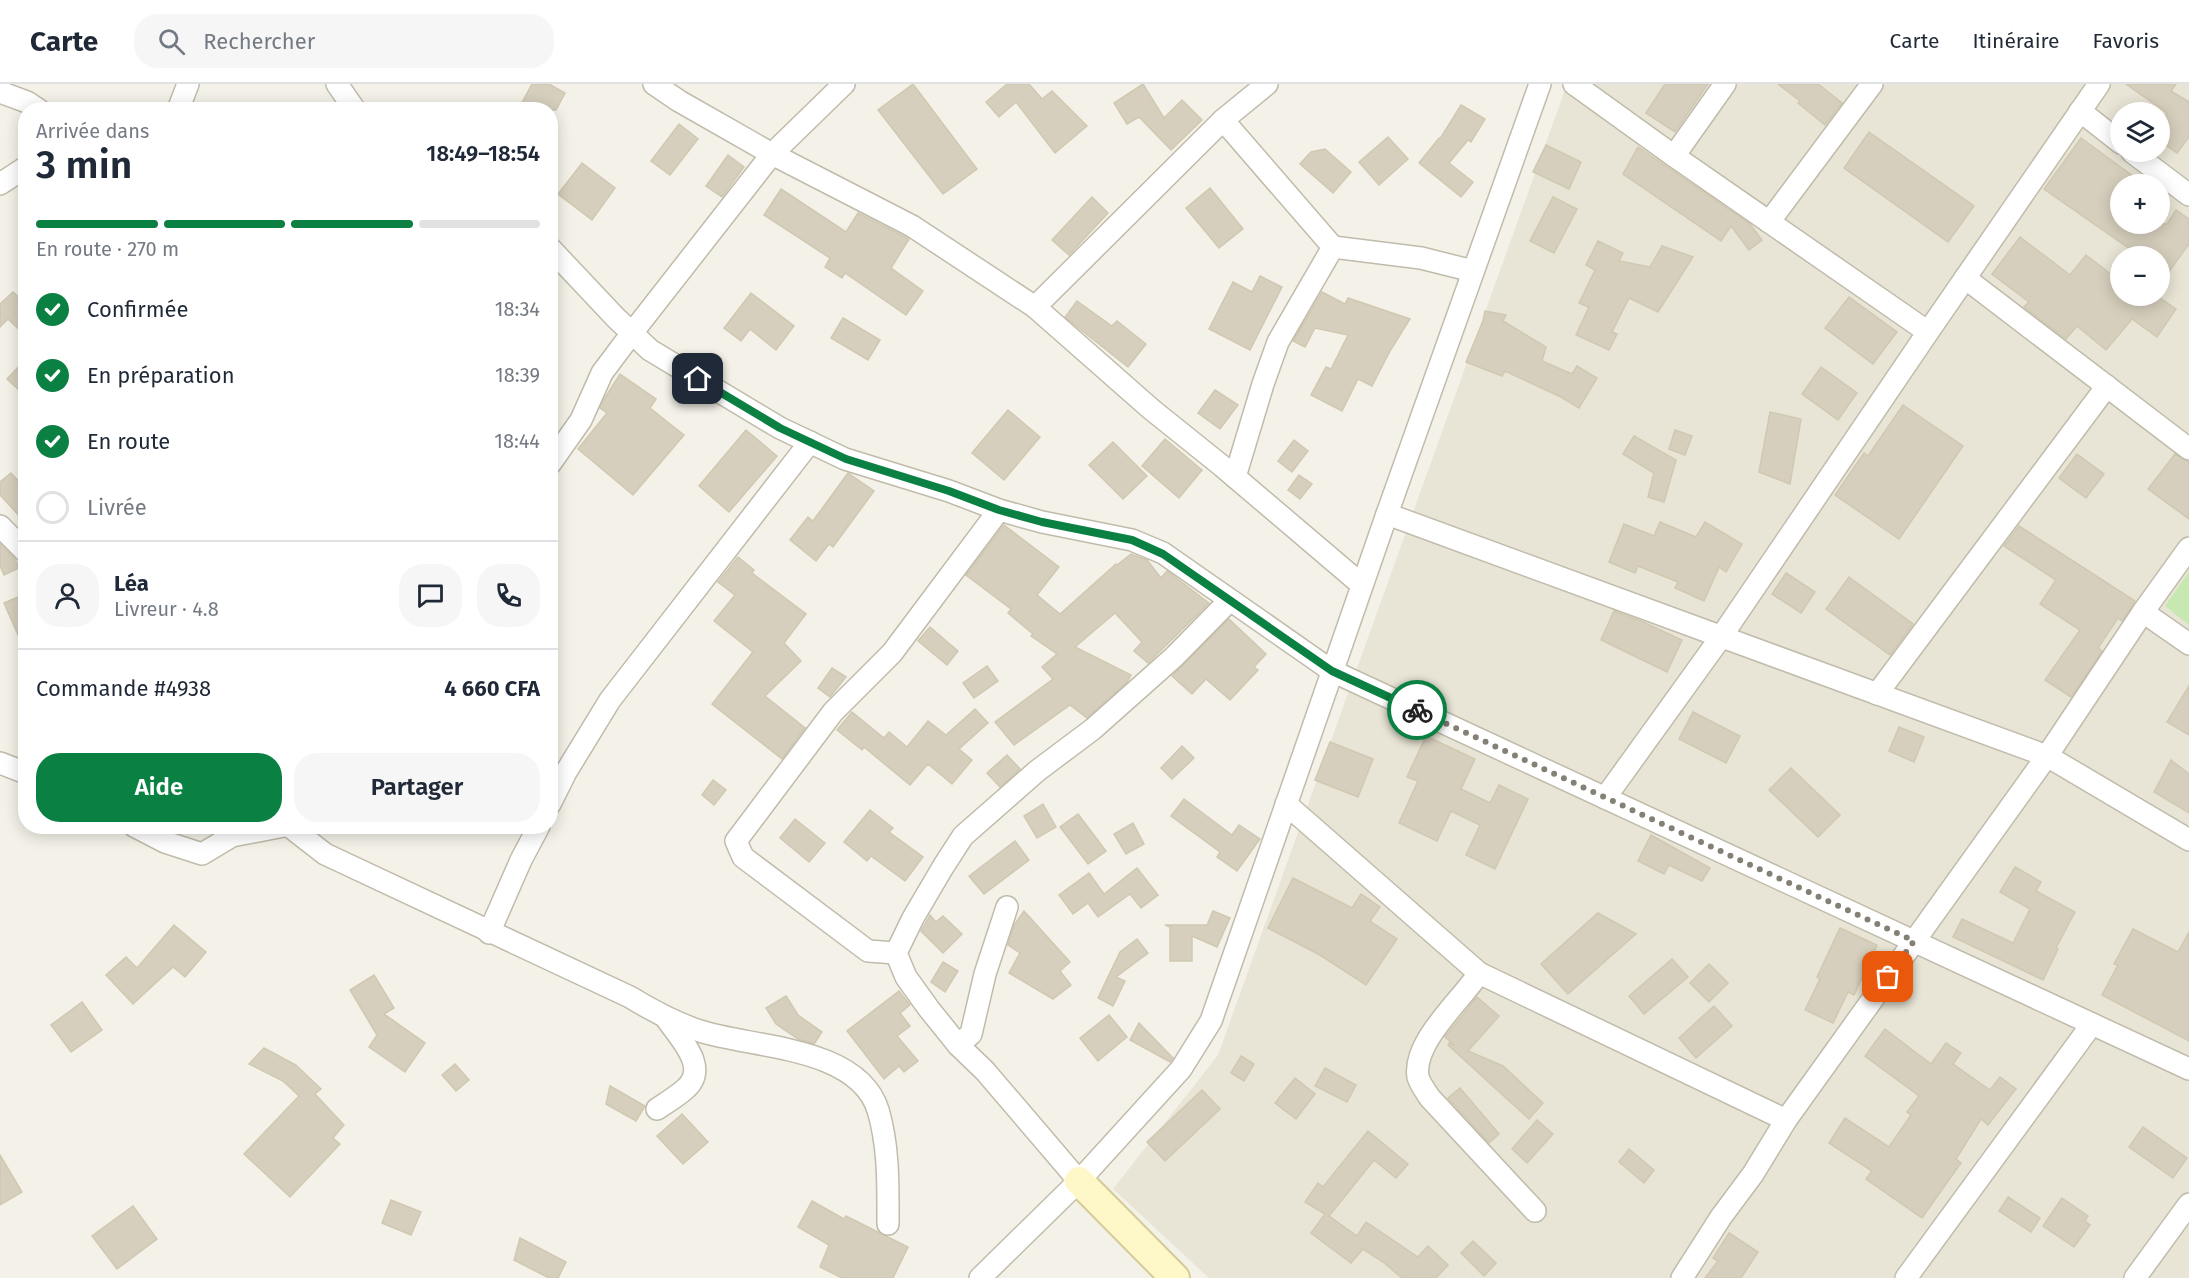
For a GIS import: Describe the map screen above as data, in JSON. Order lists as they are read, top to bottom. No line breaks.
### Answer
{"page":{"header":"Carte","search":"Rechercher","nav":["Carte","Itinéraire","Favoris"],"map_buttons":["+","−"],"heading":["3 min","Arrivée dans","18:49–18:54"],"panel":["Léa","Livreur · 4.8","Commande #4938","4 660 CFA"],"bar":"En route · 270 m","list":[["Confirmée","18:34"],["En préparation","18:39"],["En route","18:44"],"Livrée"],"buttons":["Aide","Partager"]}}
